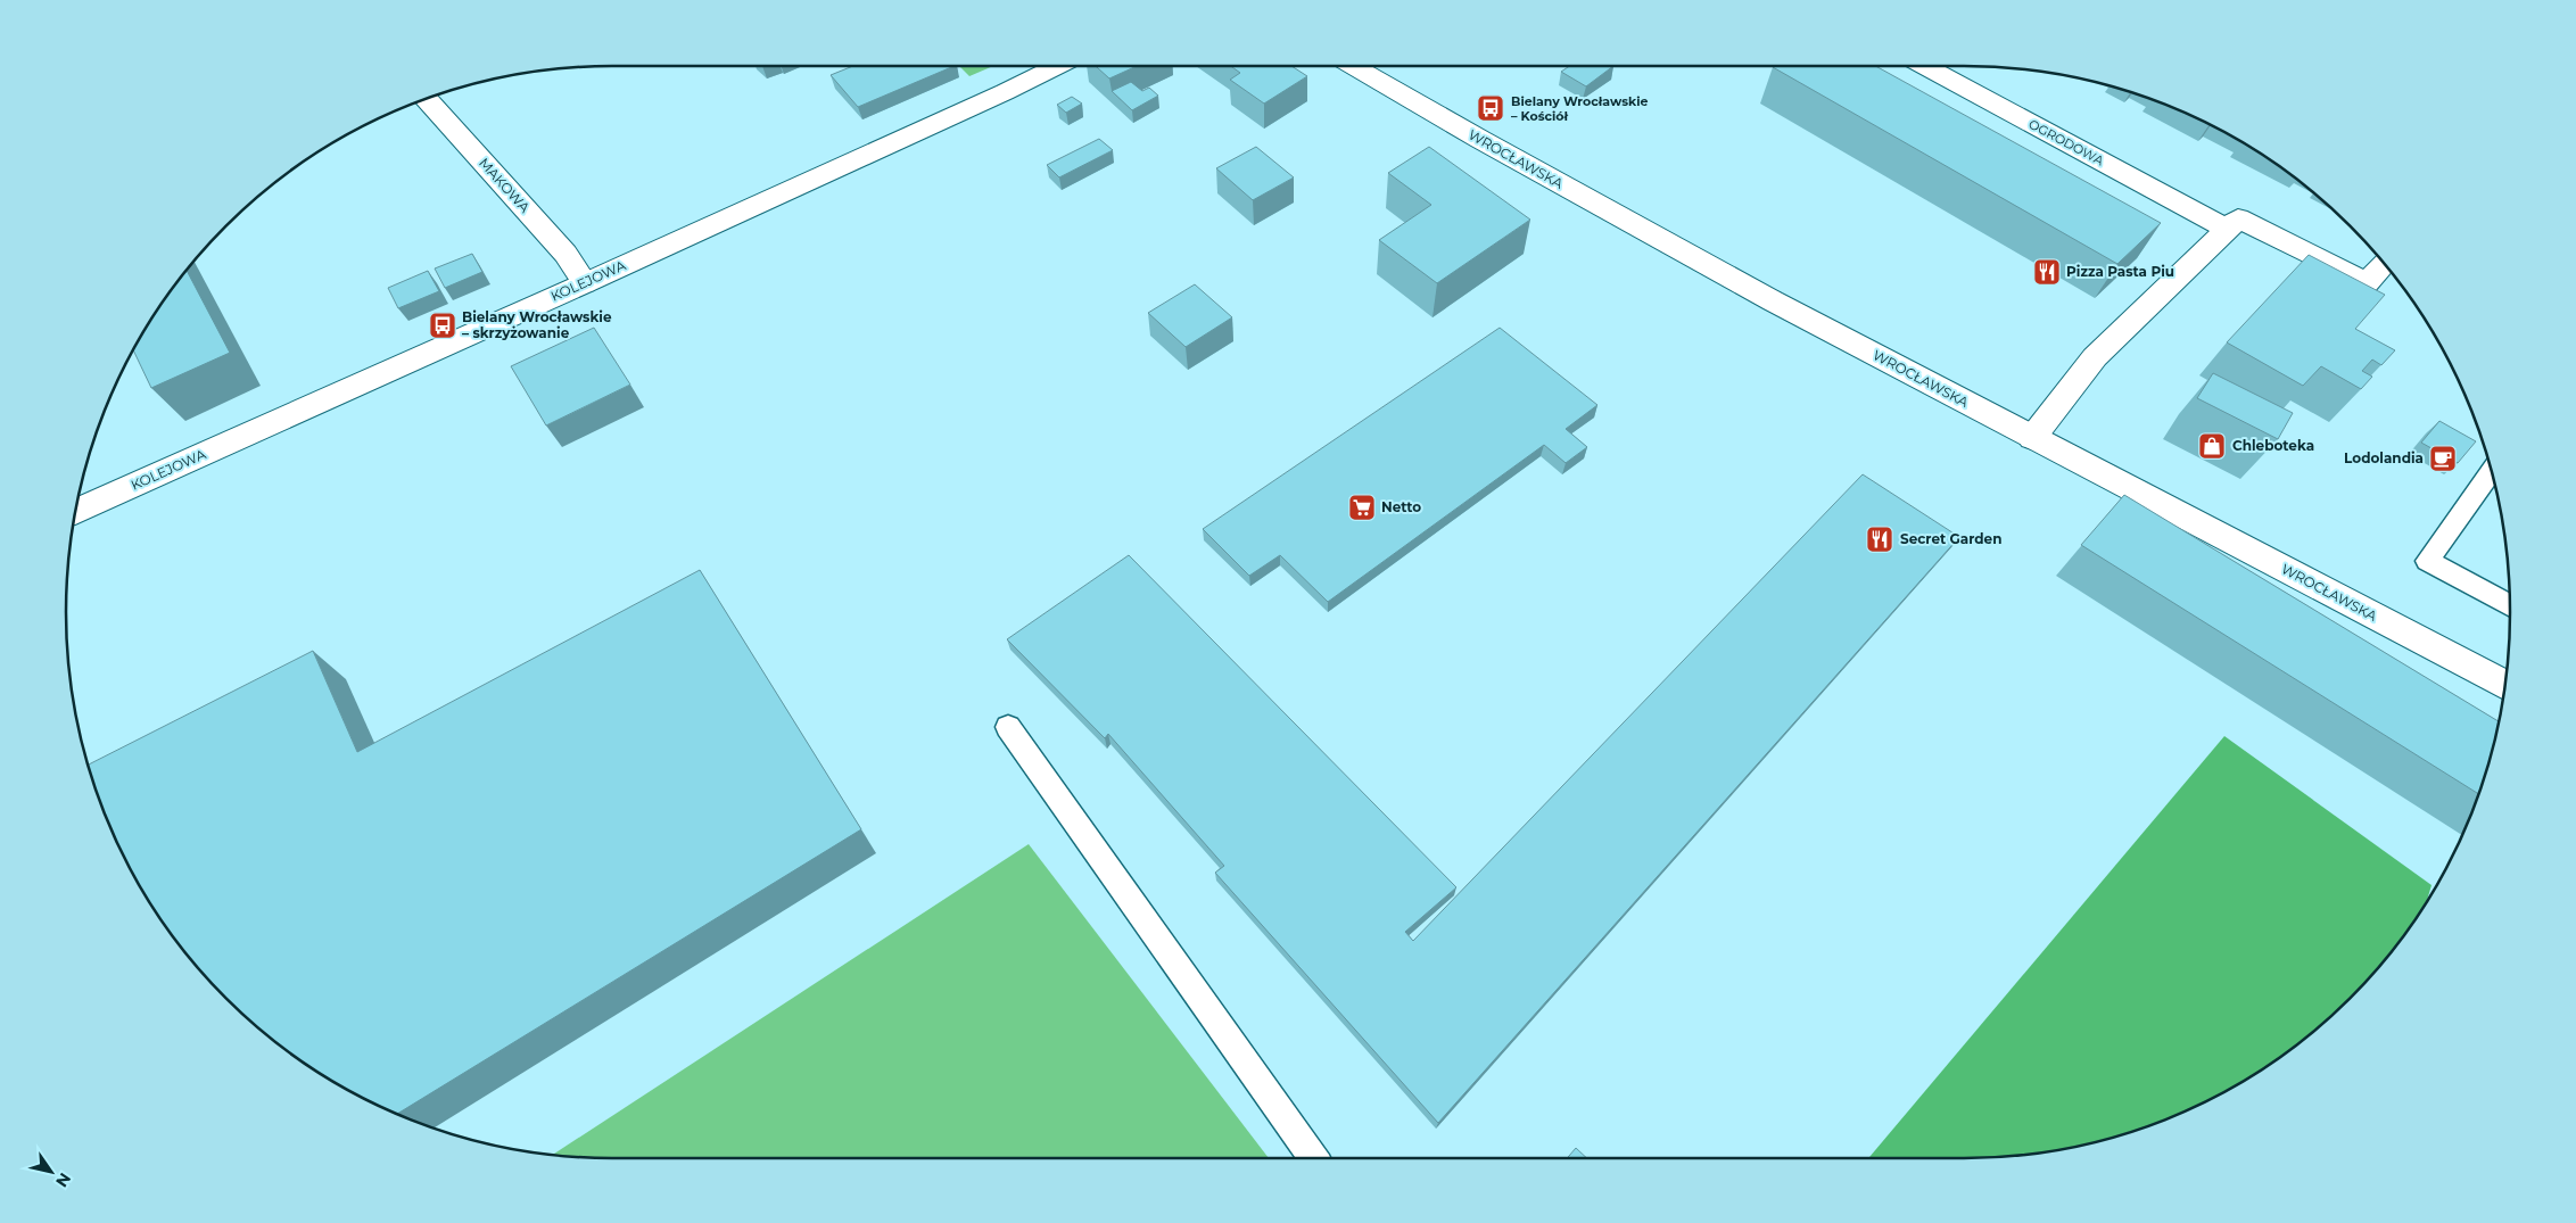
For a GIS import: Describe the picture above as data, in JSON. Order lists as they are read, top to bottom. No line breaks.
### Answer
{"streets":{"street":["OGRODOWA","WROCŁAWSKA","MAKOWA","KOLEJOWA"]},"crossings":[["MAKOWA","KOLEJOWA"]],"places":{"bus stop":["Bielany Wrocławskie – Kościół","Bielany Wrocławskie – skrzyżowanie"],"restaurant":["Pizza Pasta Piu","Secret Garden"],"shop":["Chleboteka"],"cafe":["Lodolandia"],"supermarket":["Netto"]},"north":"bottom right"}
